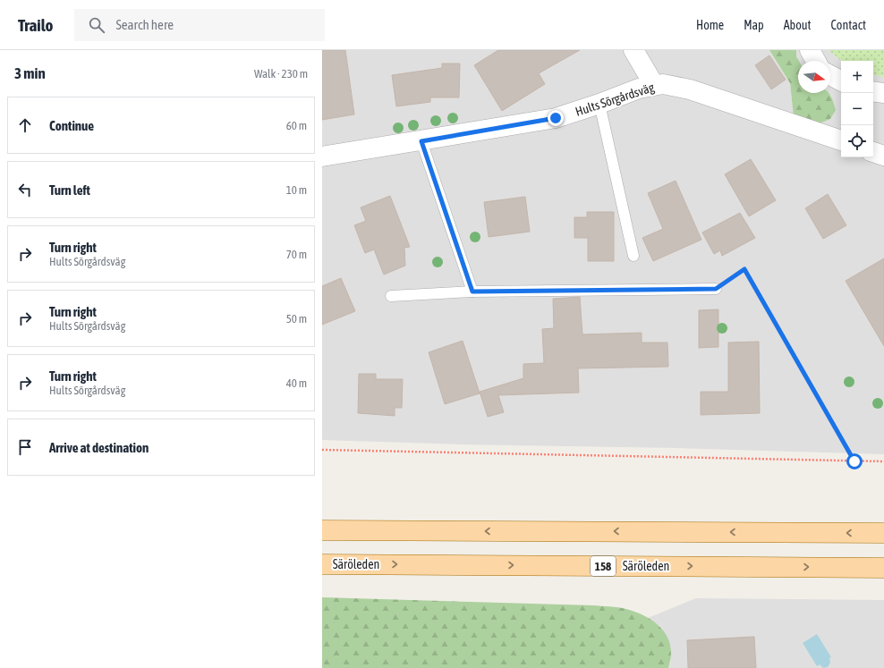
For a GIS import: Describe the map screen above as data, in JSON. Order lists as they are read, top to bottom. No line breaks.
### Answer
{"streets":{"main road":["Säröleden","158"],"street":["Hults Sörgårdsväg"]},"north":"right","page":{"header":"Trailo","search":"Search here","nav":["Home","Map","About","Contact"],"heading":["3 min","Walk · 230 m"],"map_buttons":["+","−"],"list":[["Continue","60 m"],["Turn left","10 m"],["Turn right","Hults Sörgårdsväg","70 m"],["Turn right","Hults Sörgårdsväg","50 m"],["Turn right","Hults Sörgårdsväg","40 m"],"Arrive at destination"]}}
